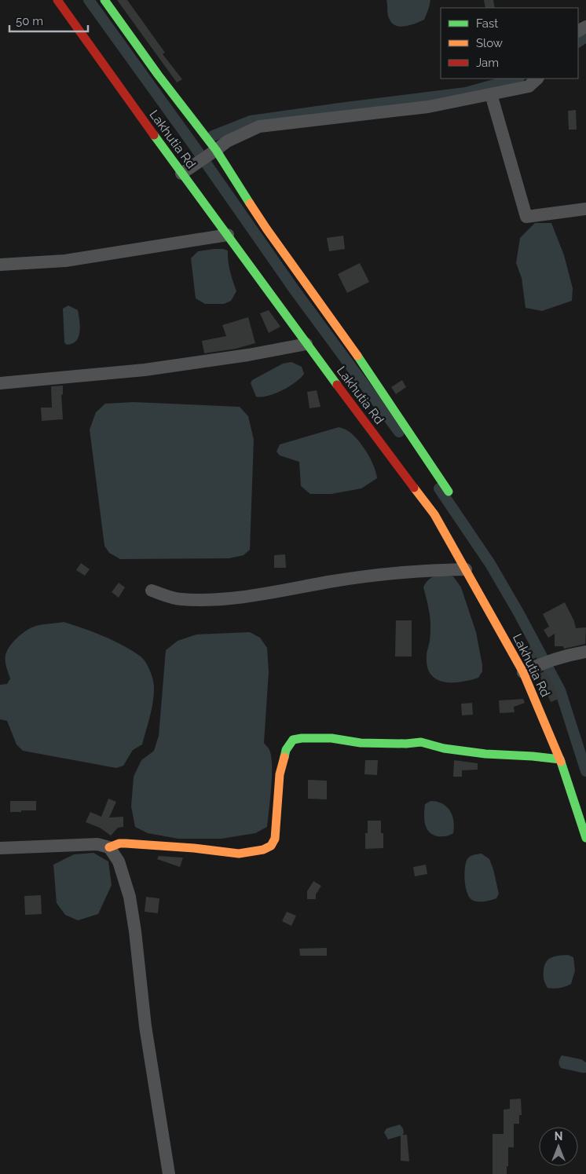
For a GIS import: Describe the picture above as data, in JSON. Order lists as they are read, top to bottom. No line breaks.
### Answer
{"streets":{"street":["Lakhutia Rd"]},"legend":["Fast","Slow","Jam"],"scale_bar":"50 m","north":"top"}
